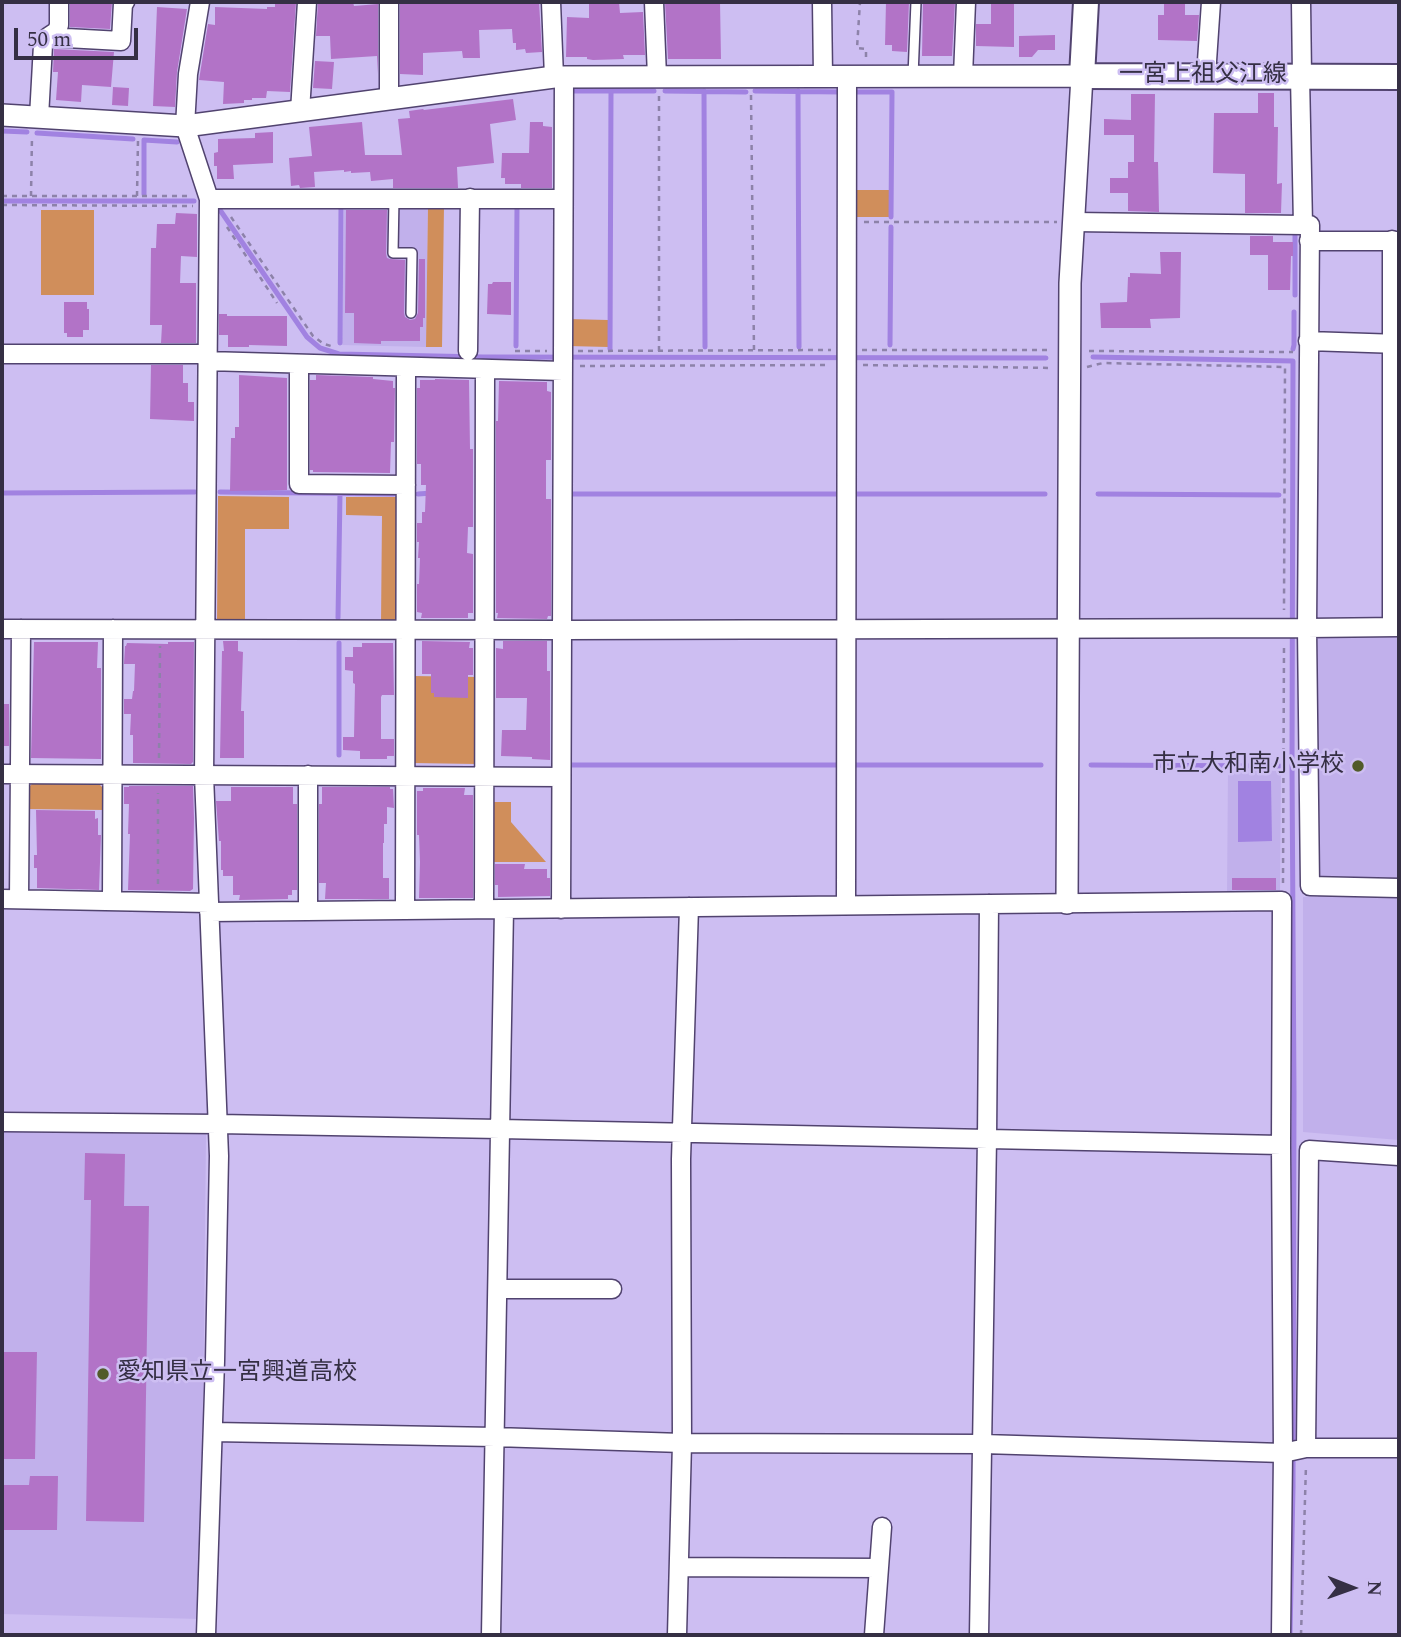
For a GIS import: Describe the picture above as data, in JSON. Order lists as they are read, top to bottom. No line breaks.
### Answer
{"streets":{"main road":["一宮上祖父江線"]},"places":["市立大和南小学校","愛知県立一宮興道高校"],"scale_bar":"50 m","north":"right"}
